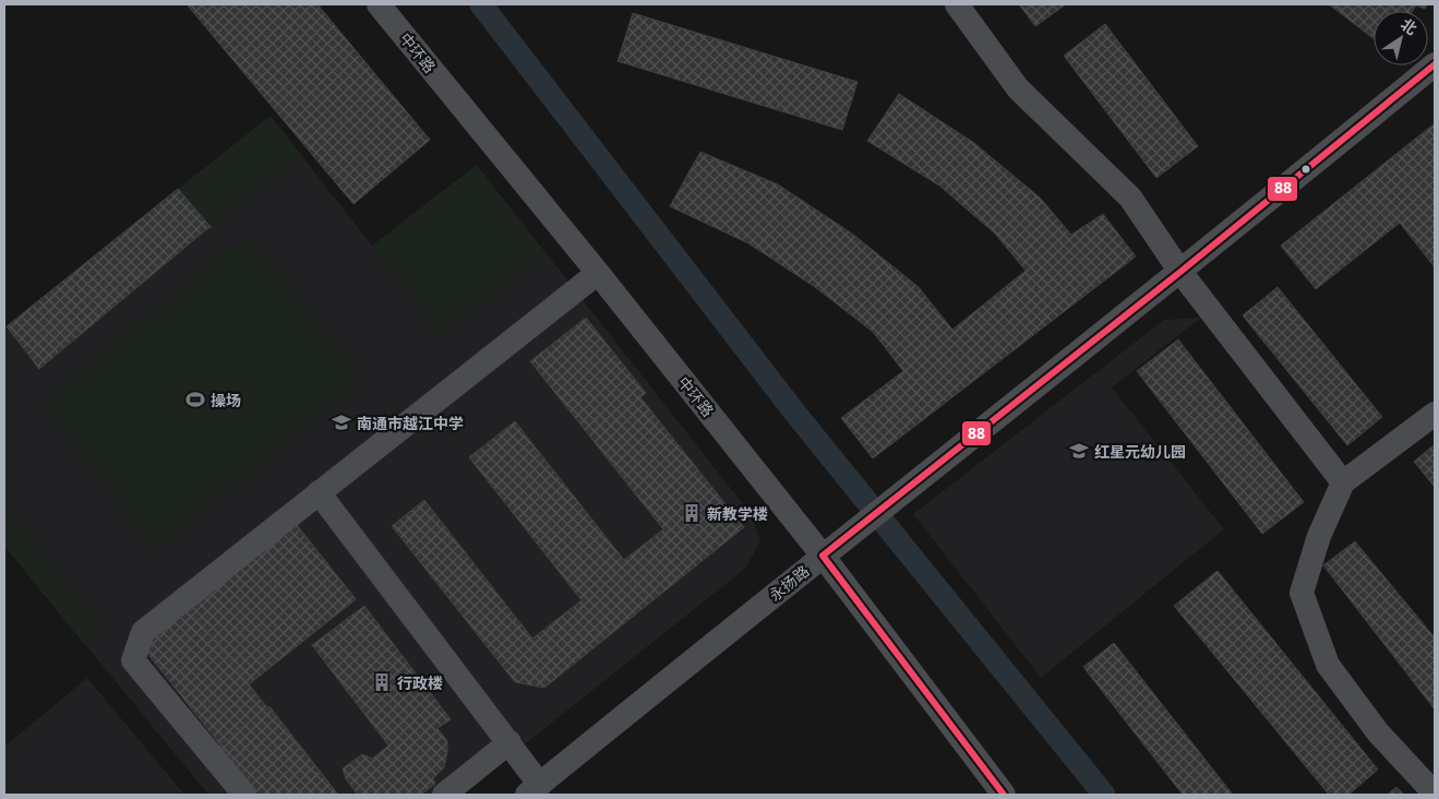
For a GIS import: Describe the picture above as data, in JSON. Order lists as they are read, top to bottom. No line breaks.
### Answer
{"streets":{"street":["中环路","永扬路"]},"crossings":[["中环路","永扬路"]],"places":{"sports":["操场"],"school or university":["南通市越江中学","红星元幼儿园"],"building":["新教学楼","行政楼"]},"lines":["transit line 88"],"north":"top right"}
